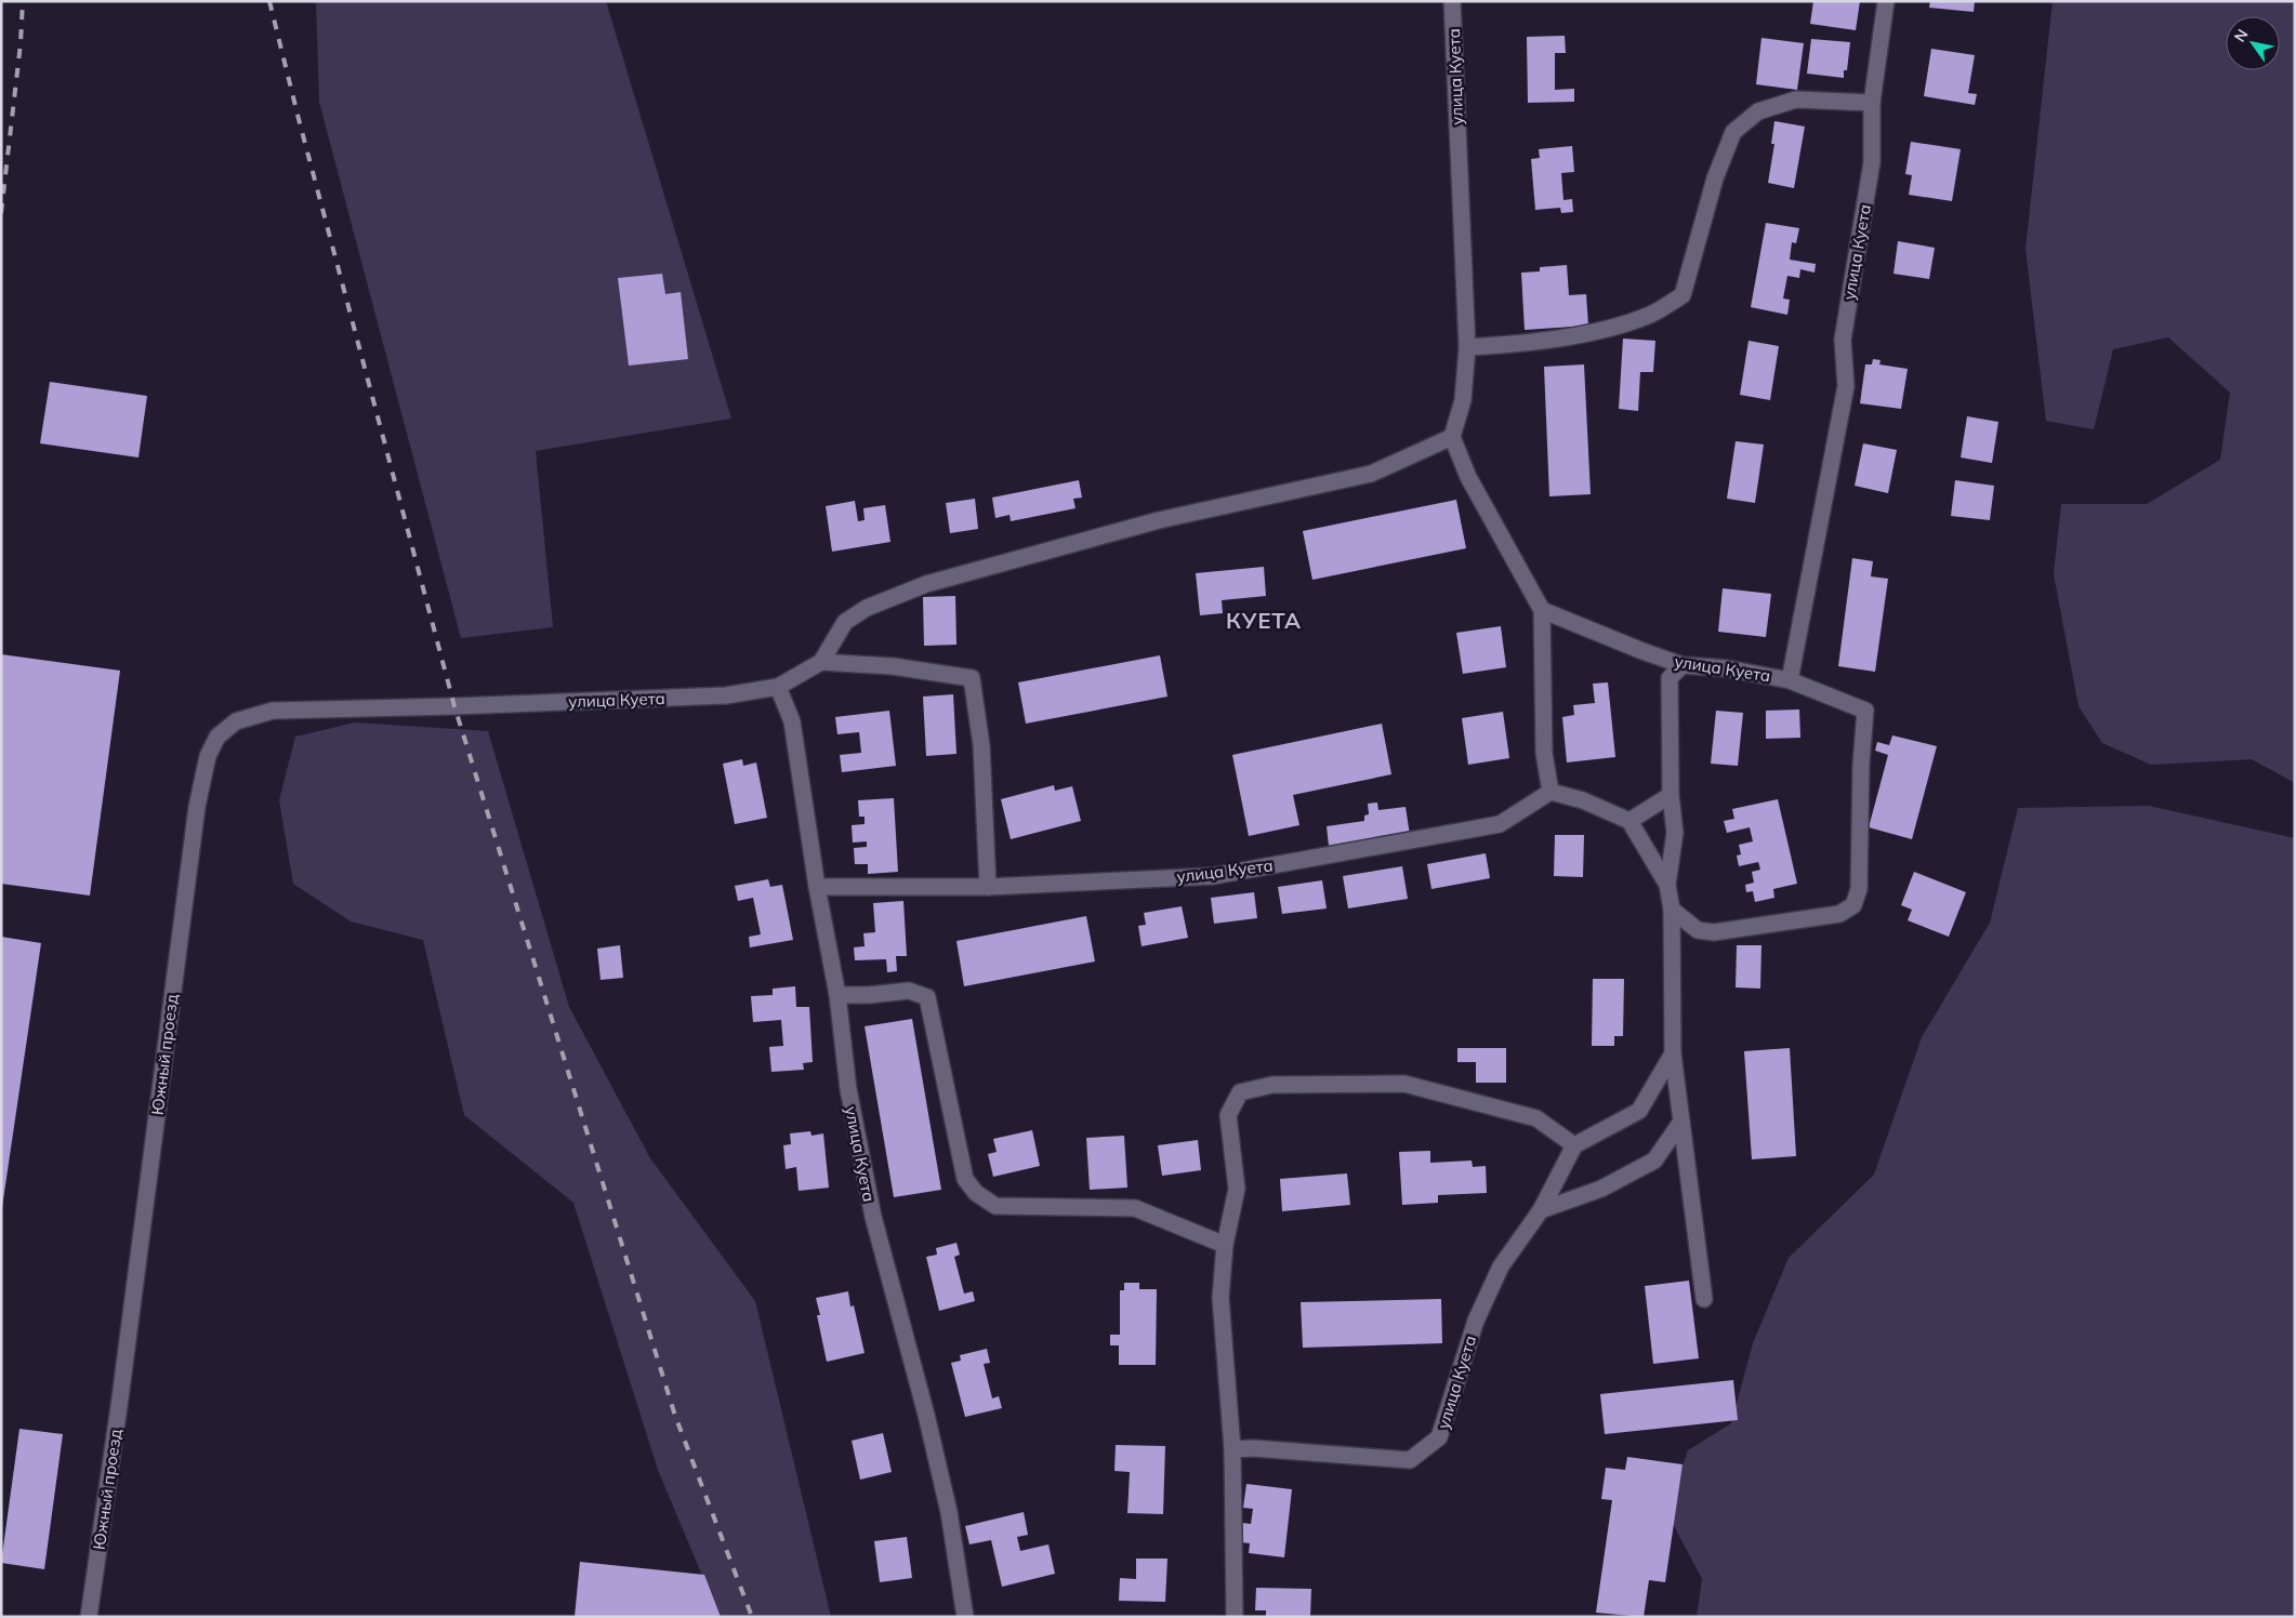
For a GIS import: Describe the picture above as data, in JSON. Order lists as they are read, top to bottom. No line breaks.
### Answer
{"streets":{"street":["улица Куета","Южный проезд"]},"crossings":[["улица Куета","Южный проезд"]],"districts":["КУЕТА"],"north":"top left"}
